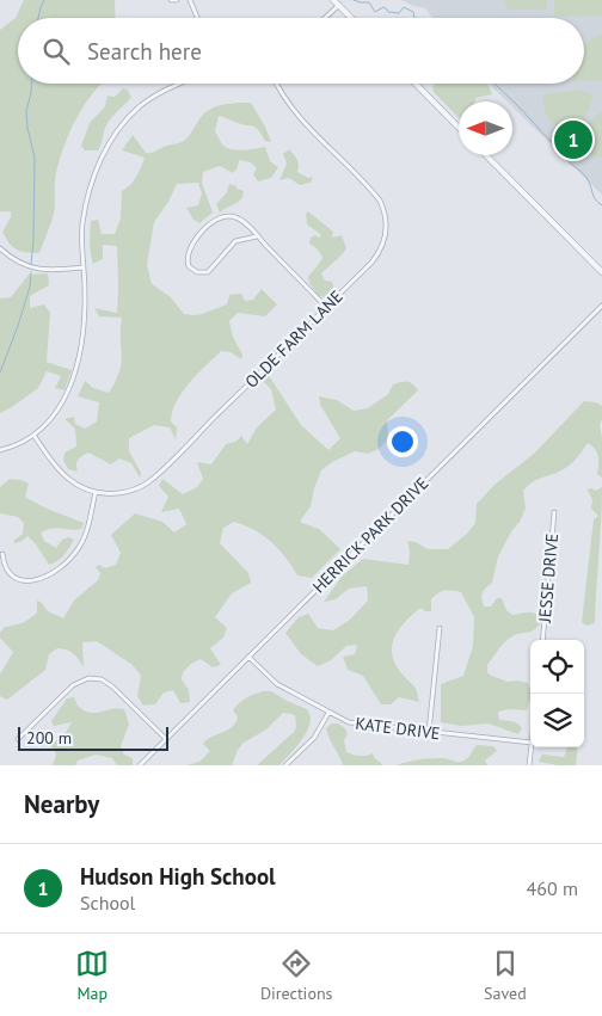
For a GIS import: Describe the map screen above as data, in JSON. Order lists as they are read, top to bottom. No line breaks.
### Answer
{"streets":{"street":["OLDE FARM LANE","HERRICK PARK DRIVE","JESSE DRIVE","KATE DRIVE"]},"crossings":[["HERRICK PARK DRIVE","KATE DRIVE"]],"scale_bar":"200 m","north":"left","page":{"search":"Search here","pins":"1","scale":"200 m","heading":"Nearby","list":[{"mark":"1","name":"Hudson High School","note":"School","value":"460 m"}],"nav":["Map","Directions","Saved"]}}
